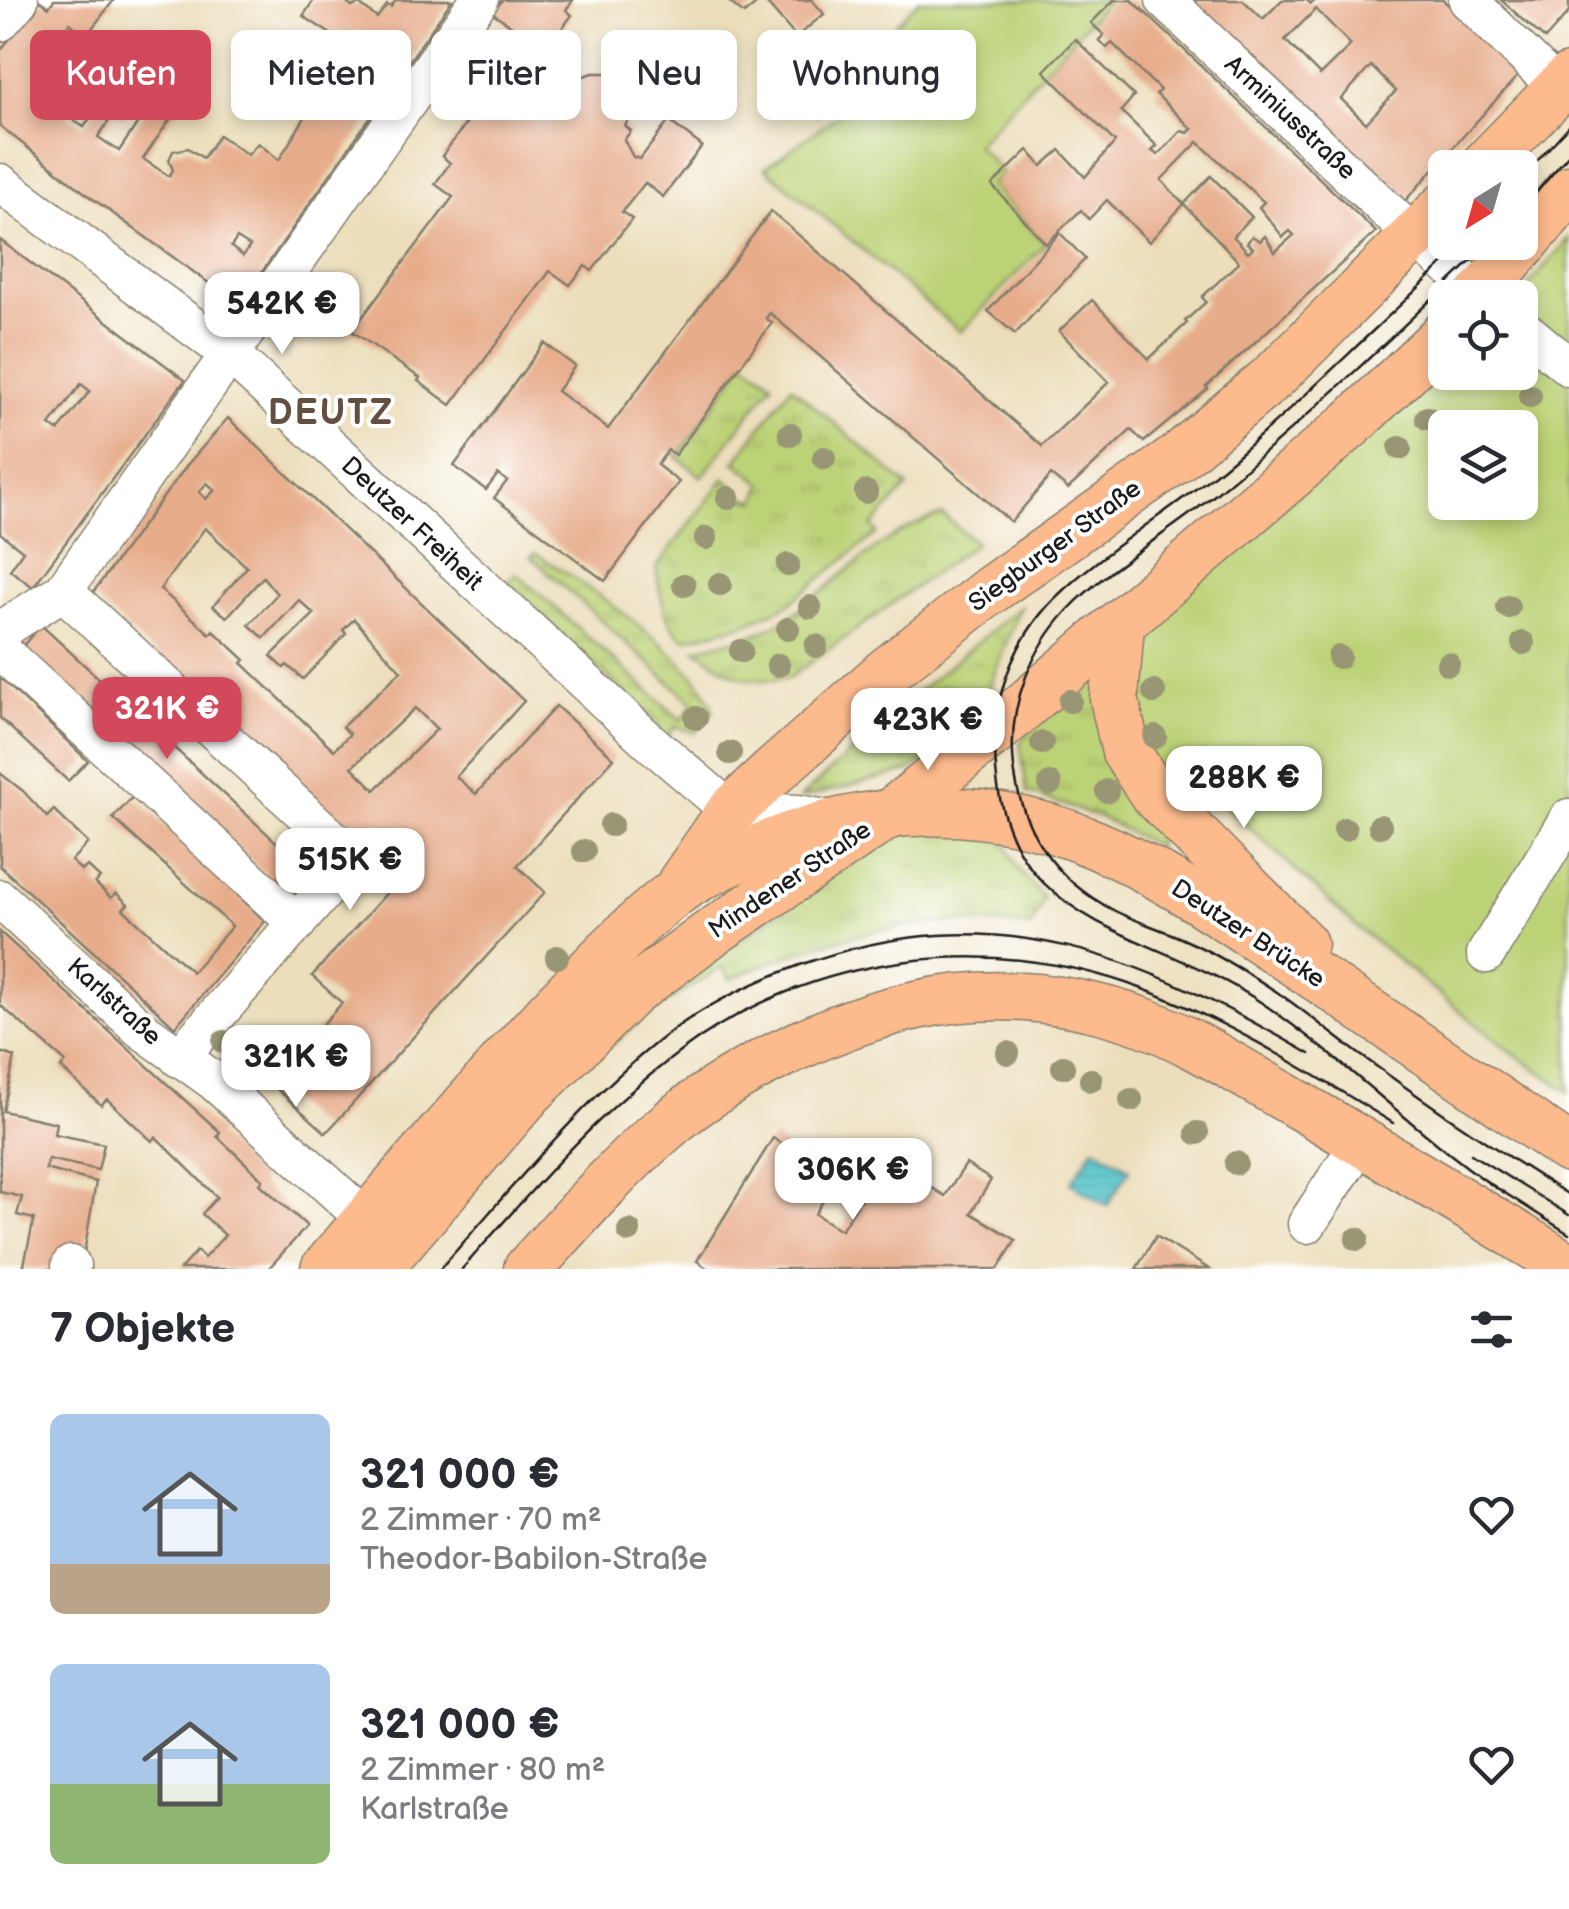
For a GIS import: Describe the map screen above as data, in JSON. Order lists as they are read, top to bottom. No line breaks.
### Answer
{"streets":{"main road":["Siegburger Straße","Mindener Straße","Deutzer Brücke"],"street":["Arminiusstraße","Deutzer Freiheit","Karlstraße"]},"crossings":[["Deutzer Freiheit","Siegburger Straße"],["Siegburger Straße","Mindener Straße"],["Mindener Straße","Deutzer Brücke"],["Mindener Straße","Karlstraße"]],"districts":["DEUTZ"],"north":"bottom left","page":{"chip":["Kaufen","Mieten","Filter","Neu","Wohnung"],"price":["542K €","321K €","423K €","288K €","515K €","321K €","306K €"],"heading":"7 Objekte","list":[{"name":"321 000 €","note":"2 Zimmer · 70 m² · Theodor-Babilon-Straße"},{"name":"321 000 €","note":"2 Zimmer · 80 m² · Karlstraße"}]}}
